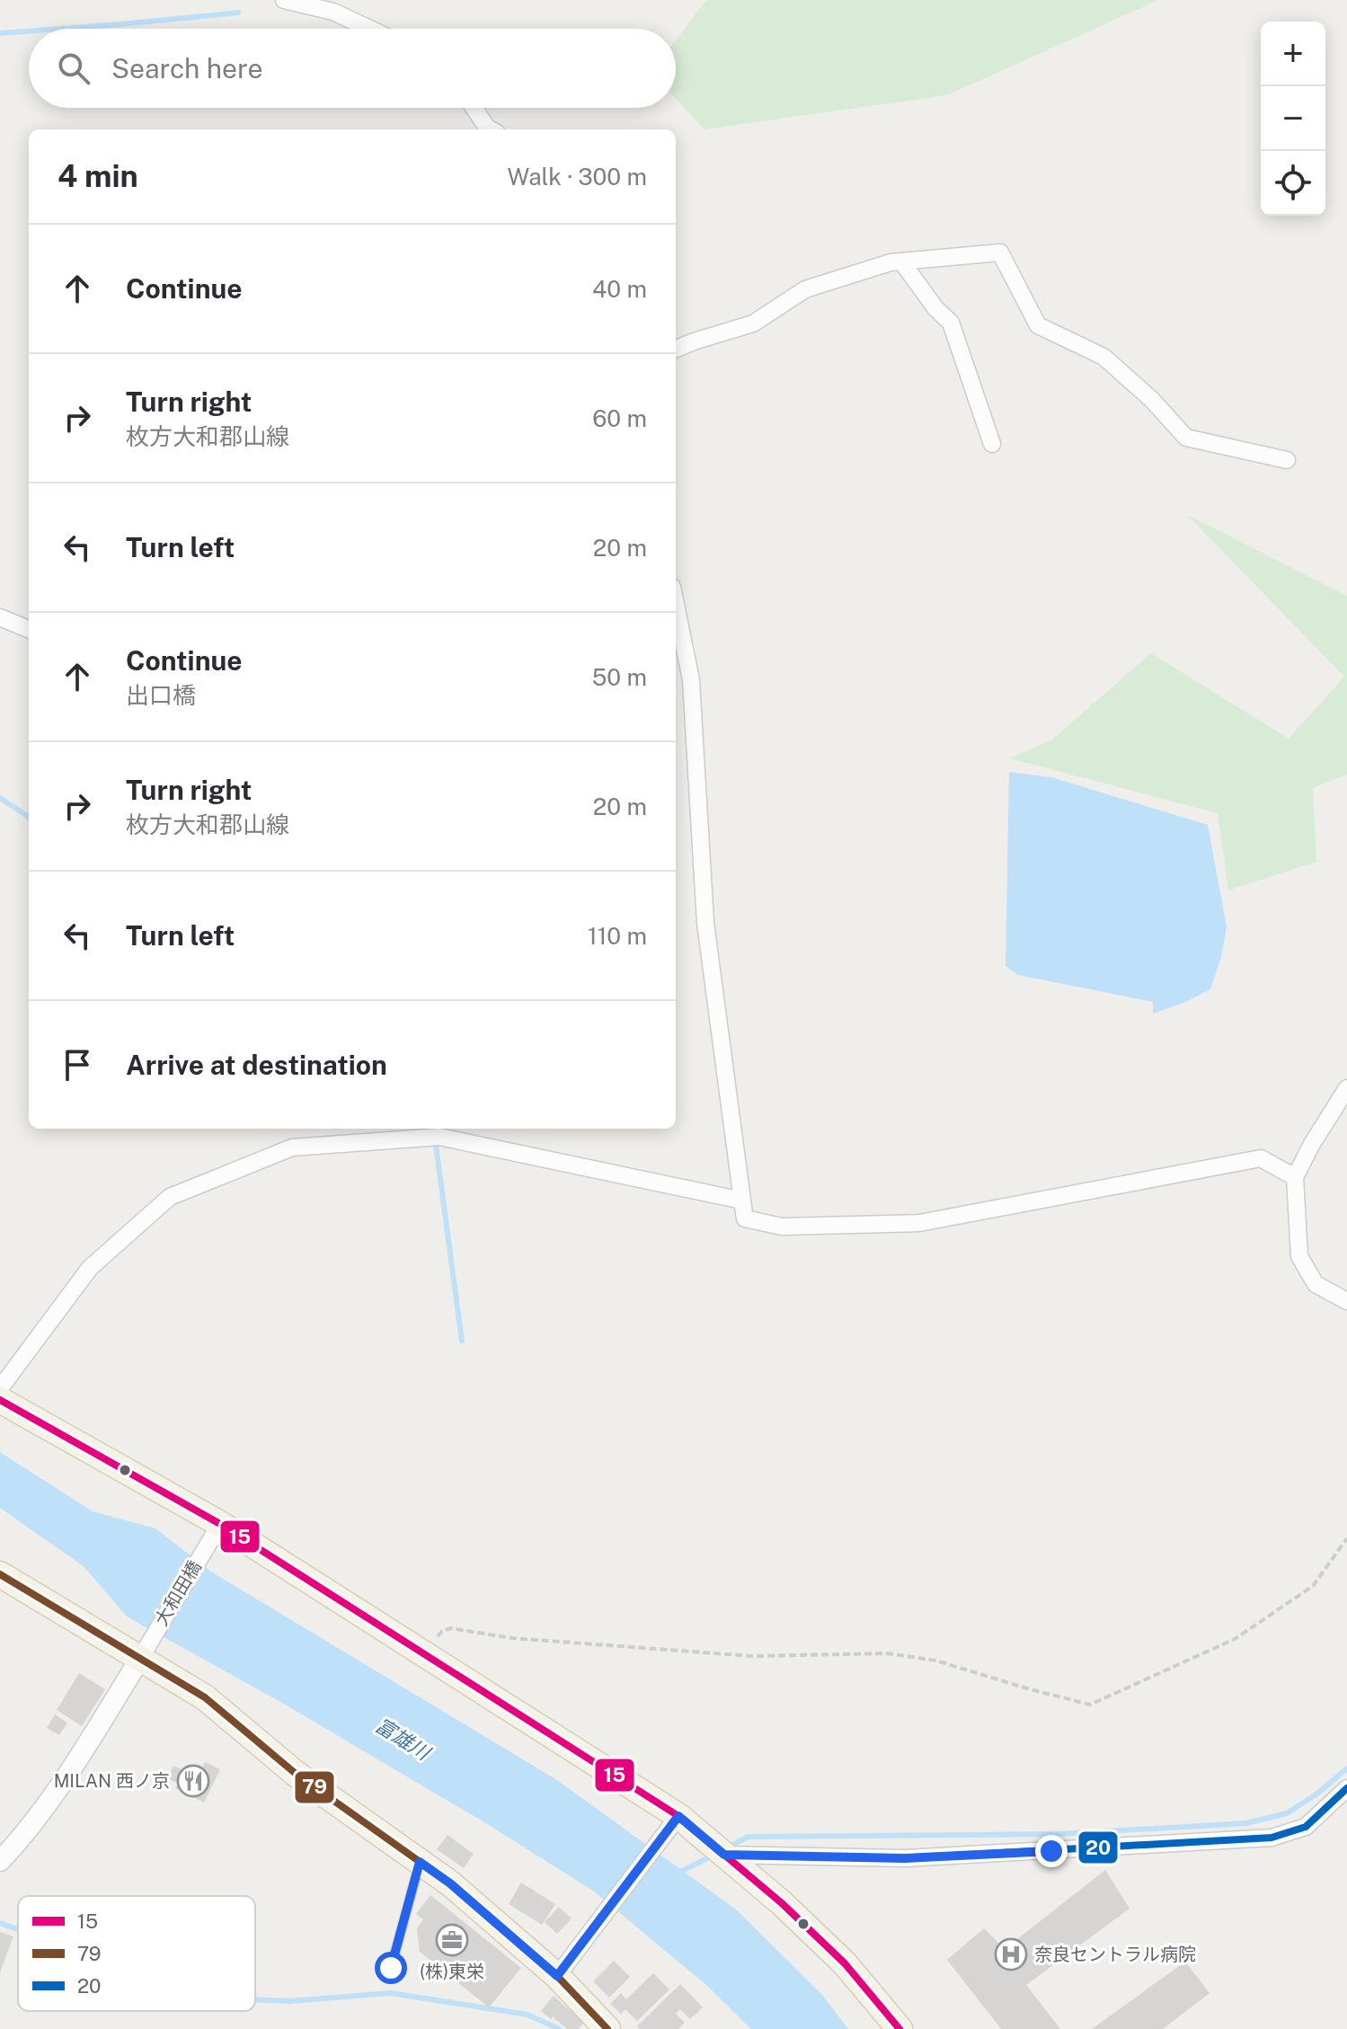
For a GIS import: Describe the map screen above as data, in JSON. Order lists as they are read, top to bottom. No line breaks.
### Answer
{"streets":{"street":["大和田橋"]},"water":["富雄川"],"places":{"restaurant":["MILAN 西ノ京"],"office":["(株)東栄"],"hospital":["奈良セントラル病院"]},"lines":["transit line 15","transit line 79","transit line 20"],"legend":["15","79","20"],"page":{"map_buttons":["+","−"],"search":"Search here","heading":["4 min","Walk · 300 m"],"list":[["Continue","40 m"],["Turn right","枚方大和郡山線","60 m"],["Turn left","20 m"],["Continue","出口橋","50 m"],["Turn right","枚方大和郡山線","20 m"],["Turn left","110 m"],"Arrive at destination"]}}
